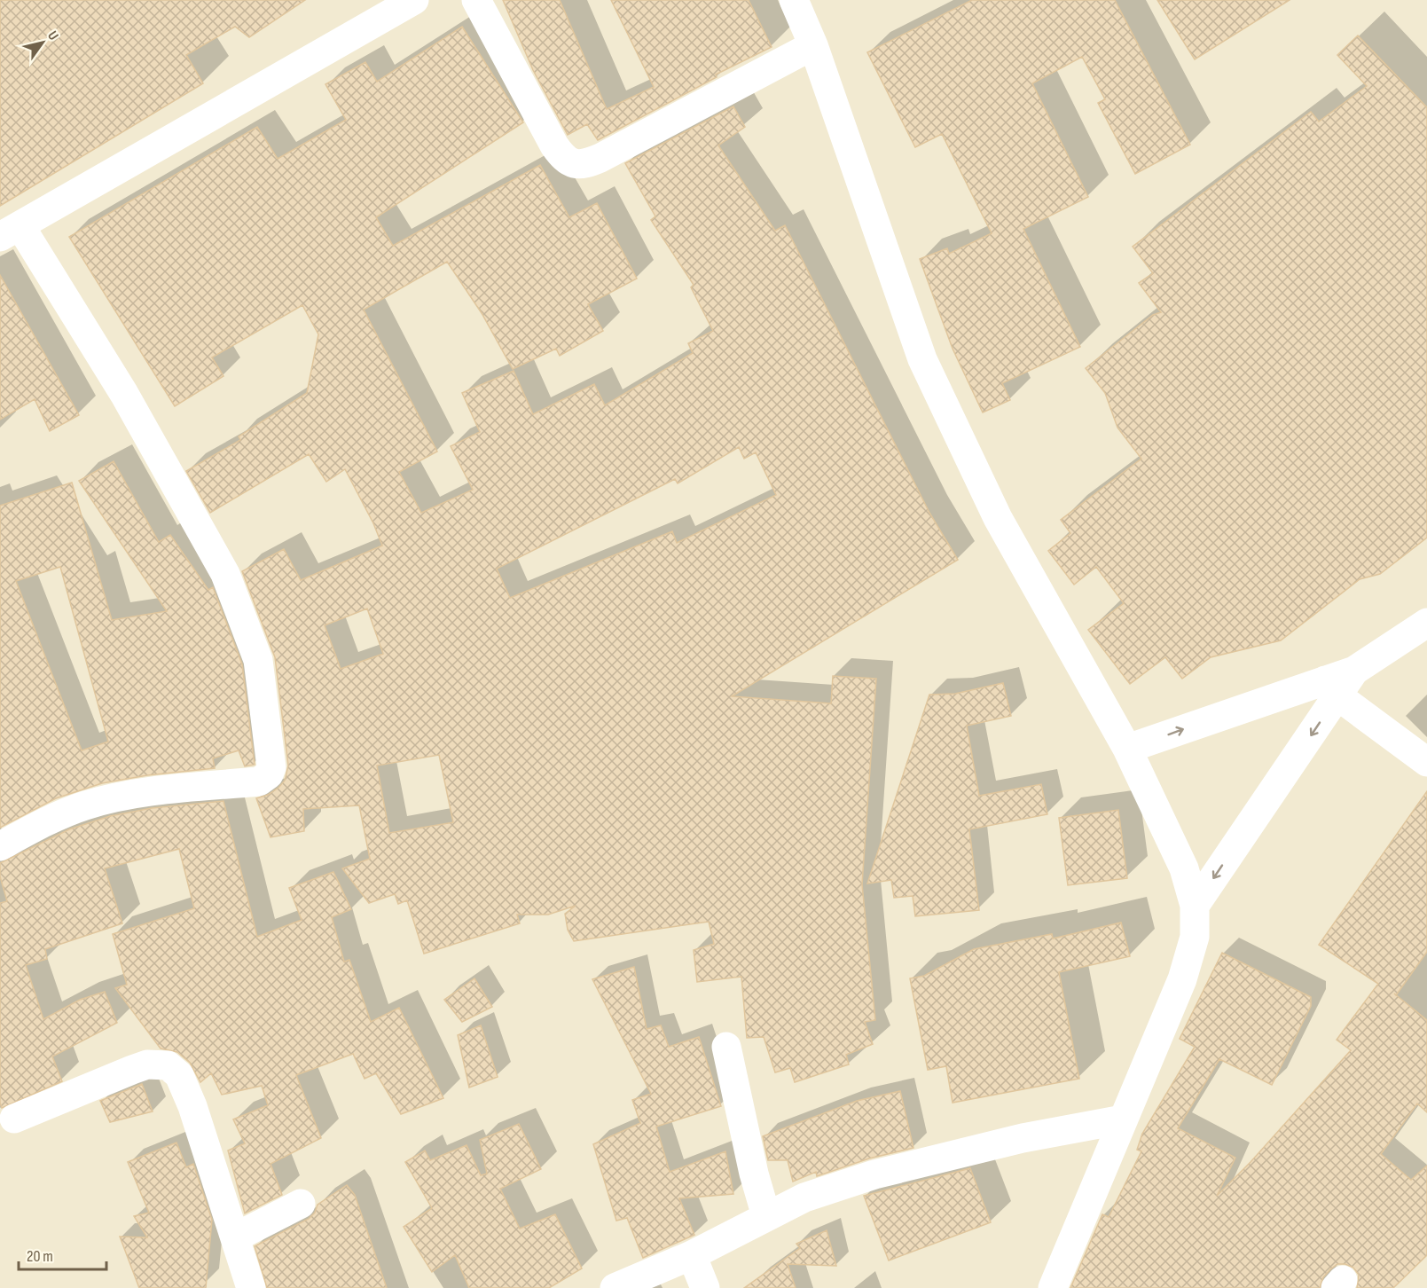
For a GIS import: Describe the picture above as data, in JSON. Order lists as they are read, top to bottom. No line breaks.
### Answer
{"scale_bar":"20 m","north":"top right"}
